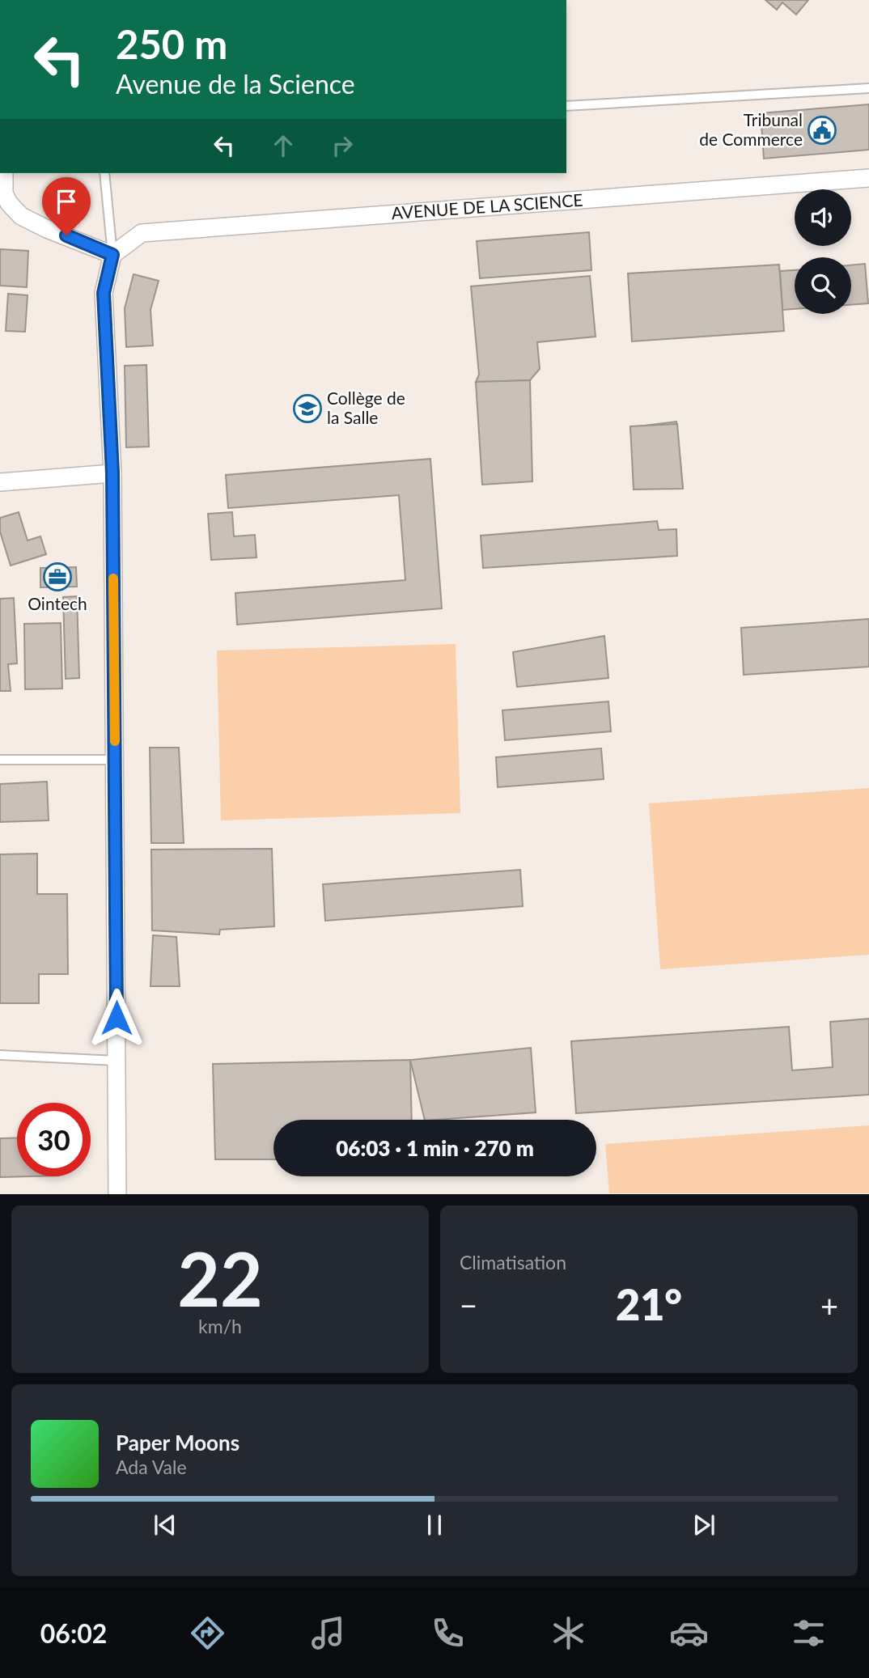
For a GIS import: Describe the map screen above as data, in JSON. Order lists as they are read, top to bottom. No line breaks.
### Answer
{"streets":{"street":["AVENUE DE LA SCIENCE"]},"places":{"public building":["Tribunal de Commerce"],"school or university":["Collège de la Salle"],"office":["Ointech"]},"page":{"turn":["250 m","Avenue de la Science"],"limit":"30","trip":"06:03 · 1 min · 270 m","tile":[["22","km/h"],"Climatisation"],"heat":["−","21°","+"],"song":["Paper Moons","Ada Vale"],"tabs":"06:02"}}
